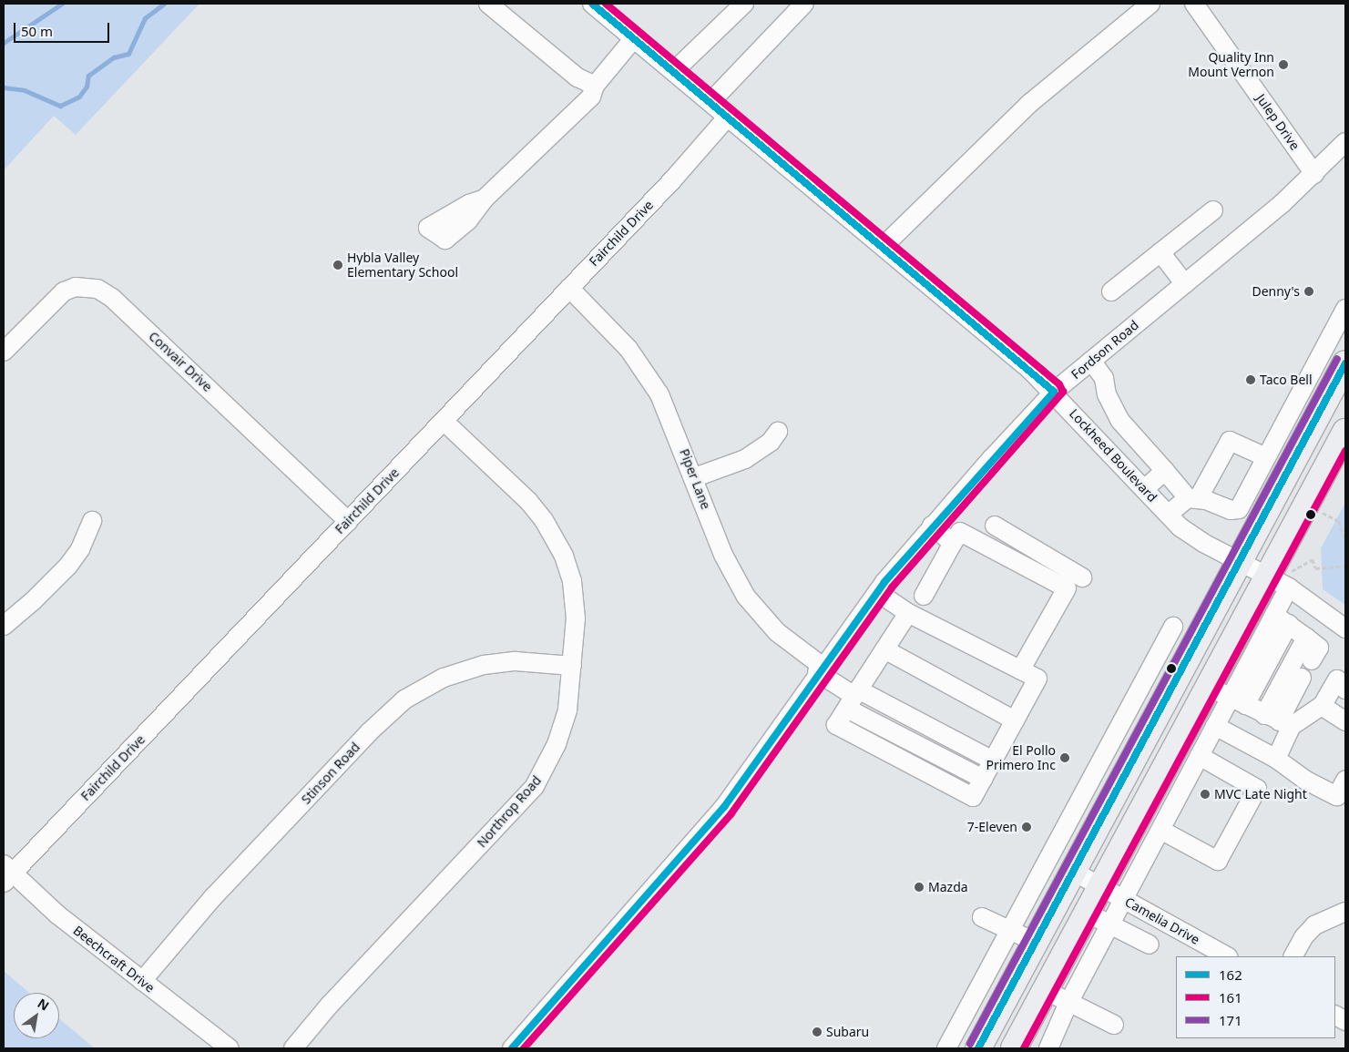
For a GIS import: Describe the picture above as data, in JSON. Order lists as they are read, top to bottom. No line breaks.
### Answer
{"streets":{"street":["Julep Drive","Fairchild Drive","Fordson Road","Convair Drive","Lockheed Boulevard","Piper Lane","Stinson Road","Northrop Road","Camelia Drive","Beechcraft Drive"]},"crossings":[["Julep Drive","Fordson Road"],["Fairchild Drive","Convair Drive"],["Fairchild Drive","Lockheed Boulevard"],["Fairchild Drive","Piper Lane"],["Fairchild Drive","Northrop Road"],["Fairchild Drive","Beechcraft Drive"],["Fordson Road","Lockheed Boulevard"],["Fordson Road","Piper Lane"],["Stinson Road","Northrop Road"],["Stinson Road","Beechcraft Drive"]],"places":["Quality Inn Mount Vernon","Hybla Valley Elementary School","Denny's","Taco Bell","El Pollo Primero Inc","MVC Late Night","7-Eleven","Mazda","Subaru"],"lines":["transit line 162","transit line 161","transit line 171"],"legend":["162","161","171"],"scale_bar":"50 m","north":"top right"}
